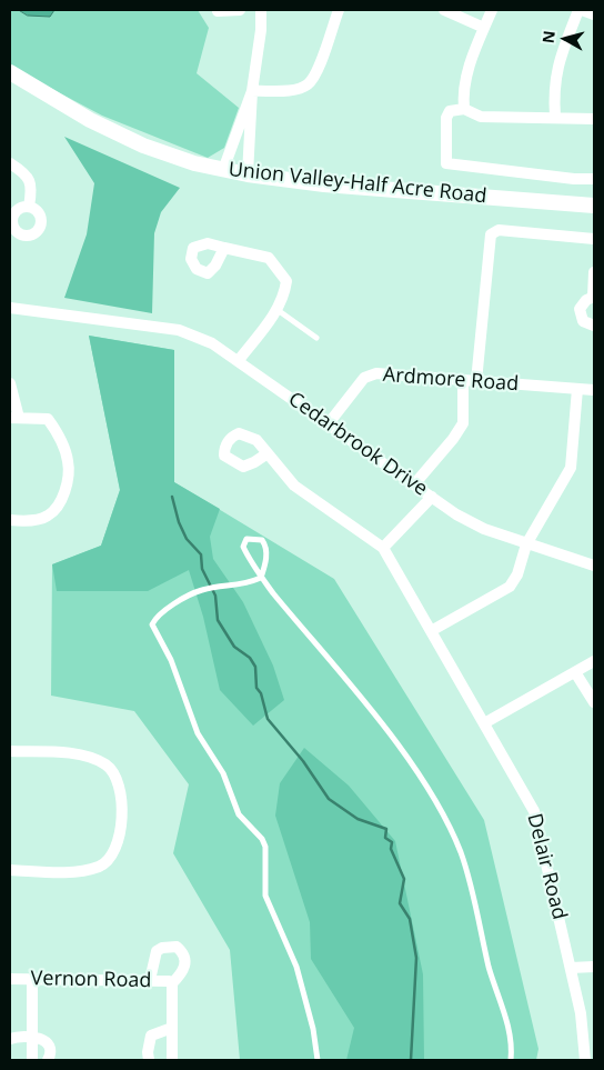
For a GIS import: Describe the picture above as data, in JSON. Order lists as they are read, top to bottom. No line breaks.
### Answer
{"streets":{"street":["Union Valley-Half Acre Road","Ardmore Road","Cedarbrook Drive","Delair Road","Vernon Road"]},"crossings":[["Ardmore Road","Cedarbrook Drive"]],"north":"left"}
